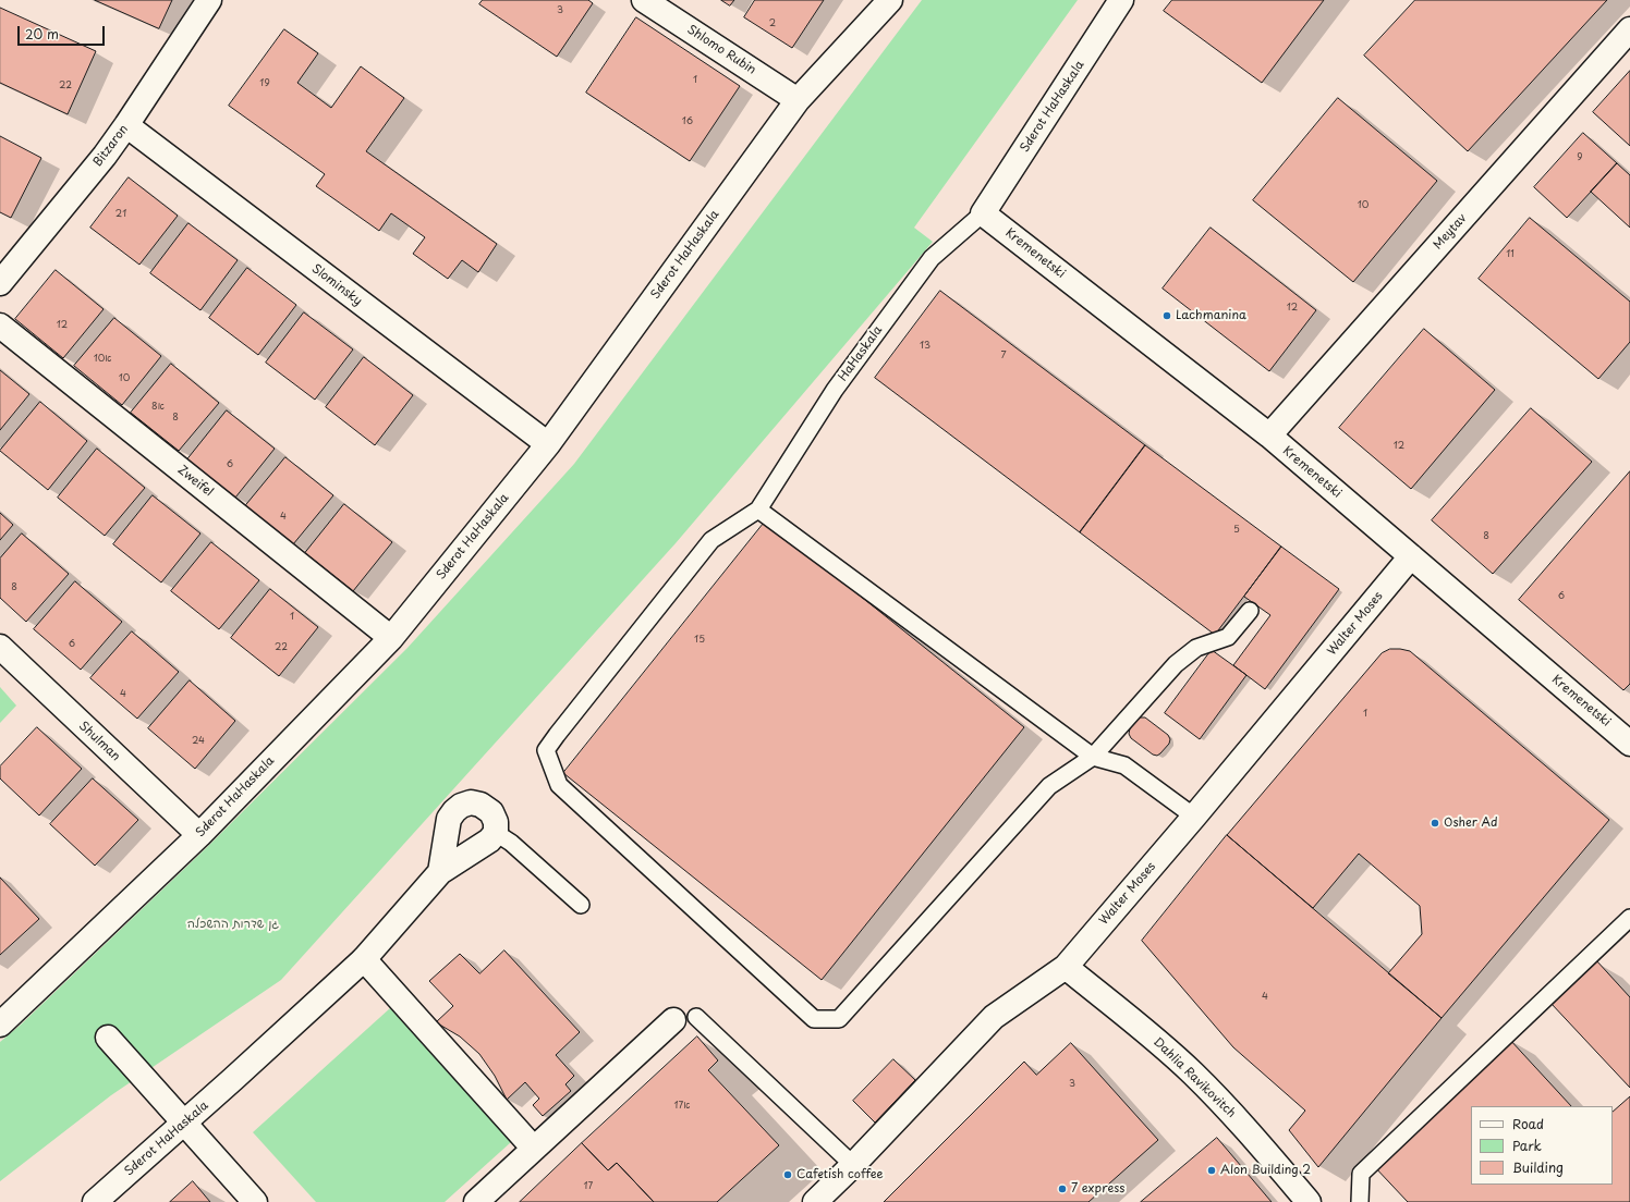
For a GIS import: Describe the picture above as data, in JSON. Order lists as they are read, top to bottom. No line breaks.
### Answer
{"streets":{"street":["Shlomo Rubin","Sderot HaHaskala","Bitzaron","Meytav","Kremenetski","Slominsky","Zweifel","Walter Moses","Shulman","Dahlia Ravikovitch"],"lane":["HaHaskala"]},"crossings":[["Shlomo Rubin","Sderot HaHaskala"],["Sderot HaHaskala","Kremenetski"],["Sderot HaHaskala","Slominsky"],["Sderot HaHaskala","HaHaskala"],["Sderot HaHaskala","Zweifel"],["Sderot HaHaskala","Shulman"],["Bitzaron","Slominsky"],["Meytav","Kremenetski"],["Kremenetski","HaHaskala"],["Kremenetski","Walter Moses"],["Walter Moses","Dahlia Ravikovitch"]],"parks":["גן שדרות ההשכלה"],"places":["Lachmanina","Osher Ad","Alon Building 2","Cafetish coffee","7 express"],"house_numbers":["3","2","1","19","22","16","9","10","21","11","12","12","13","7","10א","10","8א","8","12","6","4","5","8","8","6","1","15","6","22","4","1","24","4","3","17א","17"],"legend":["Road","Park","Building"],"scale_bar":"20 m"}
